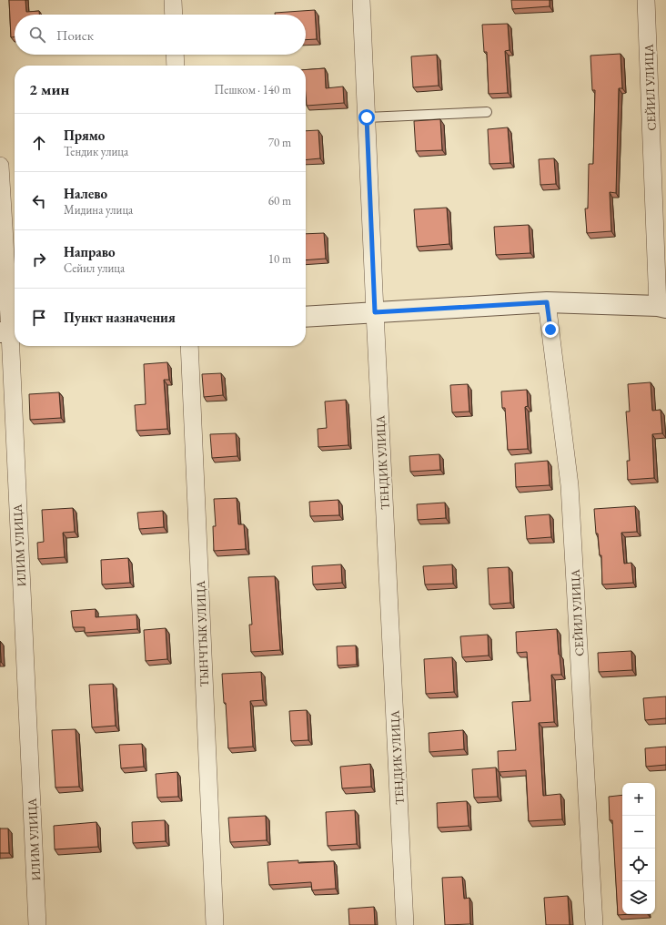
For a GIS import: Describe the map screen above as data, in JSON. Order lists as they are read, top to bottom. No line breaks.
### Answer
{"streets":{"street":["СЕЙИЛ УЛИЦА","ТЕНДИК УЛИЦА","ИЛИМ УЛИЦА","ТЫНЧТЫК УЛИЦА"]},"page":{"search":"Поиск","heading":["2 мин","Пешком · 140 m"],"list":[["Прямо","Тендик улица","70 m"],["Налево","Мидина улица","60 m"],["Направо","Сейил улица","10 m"],"Пункт назначения"],"map_buttons":["+","−"]}}
